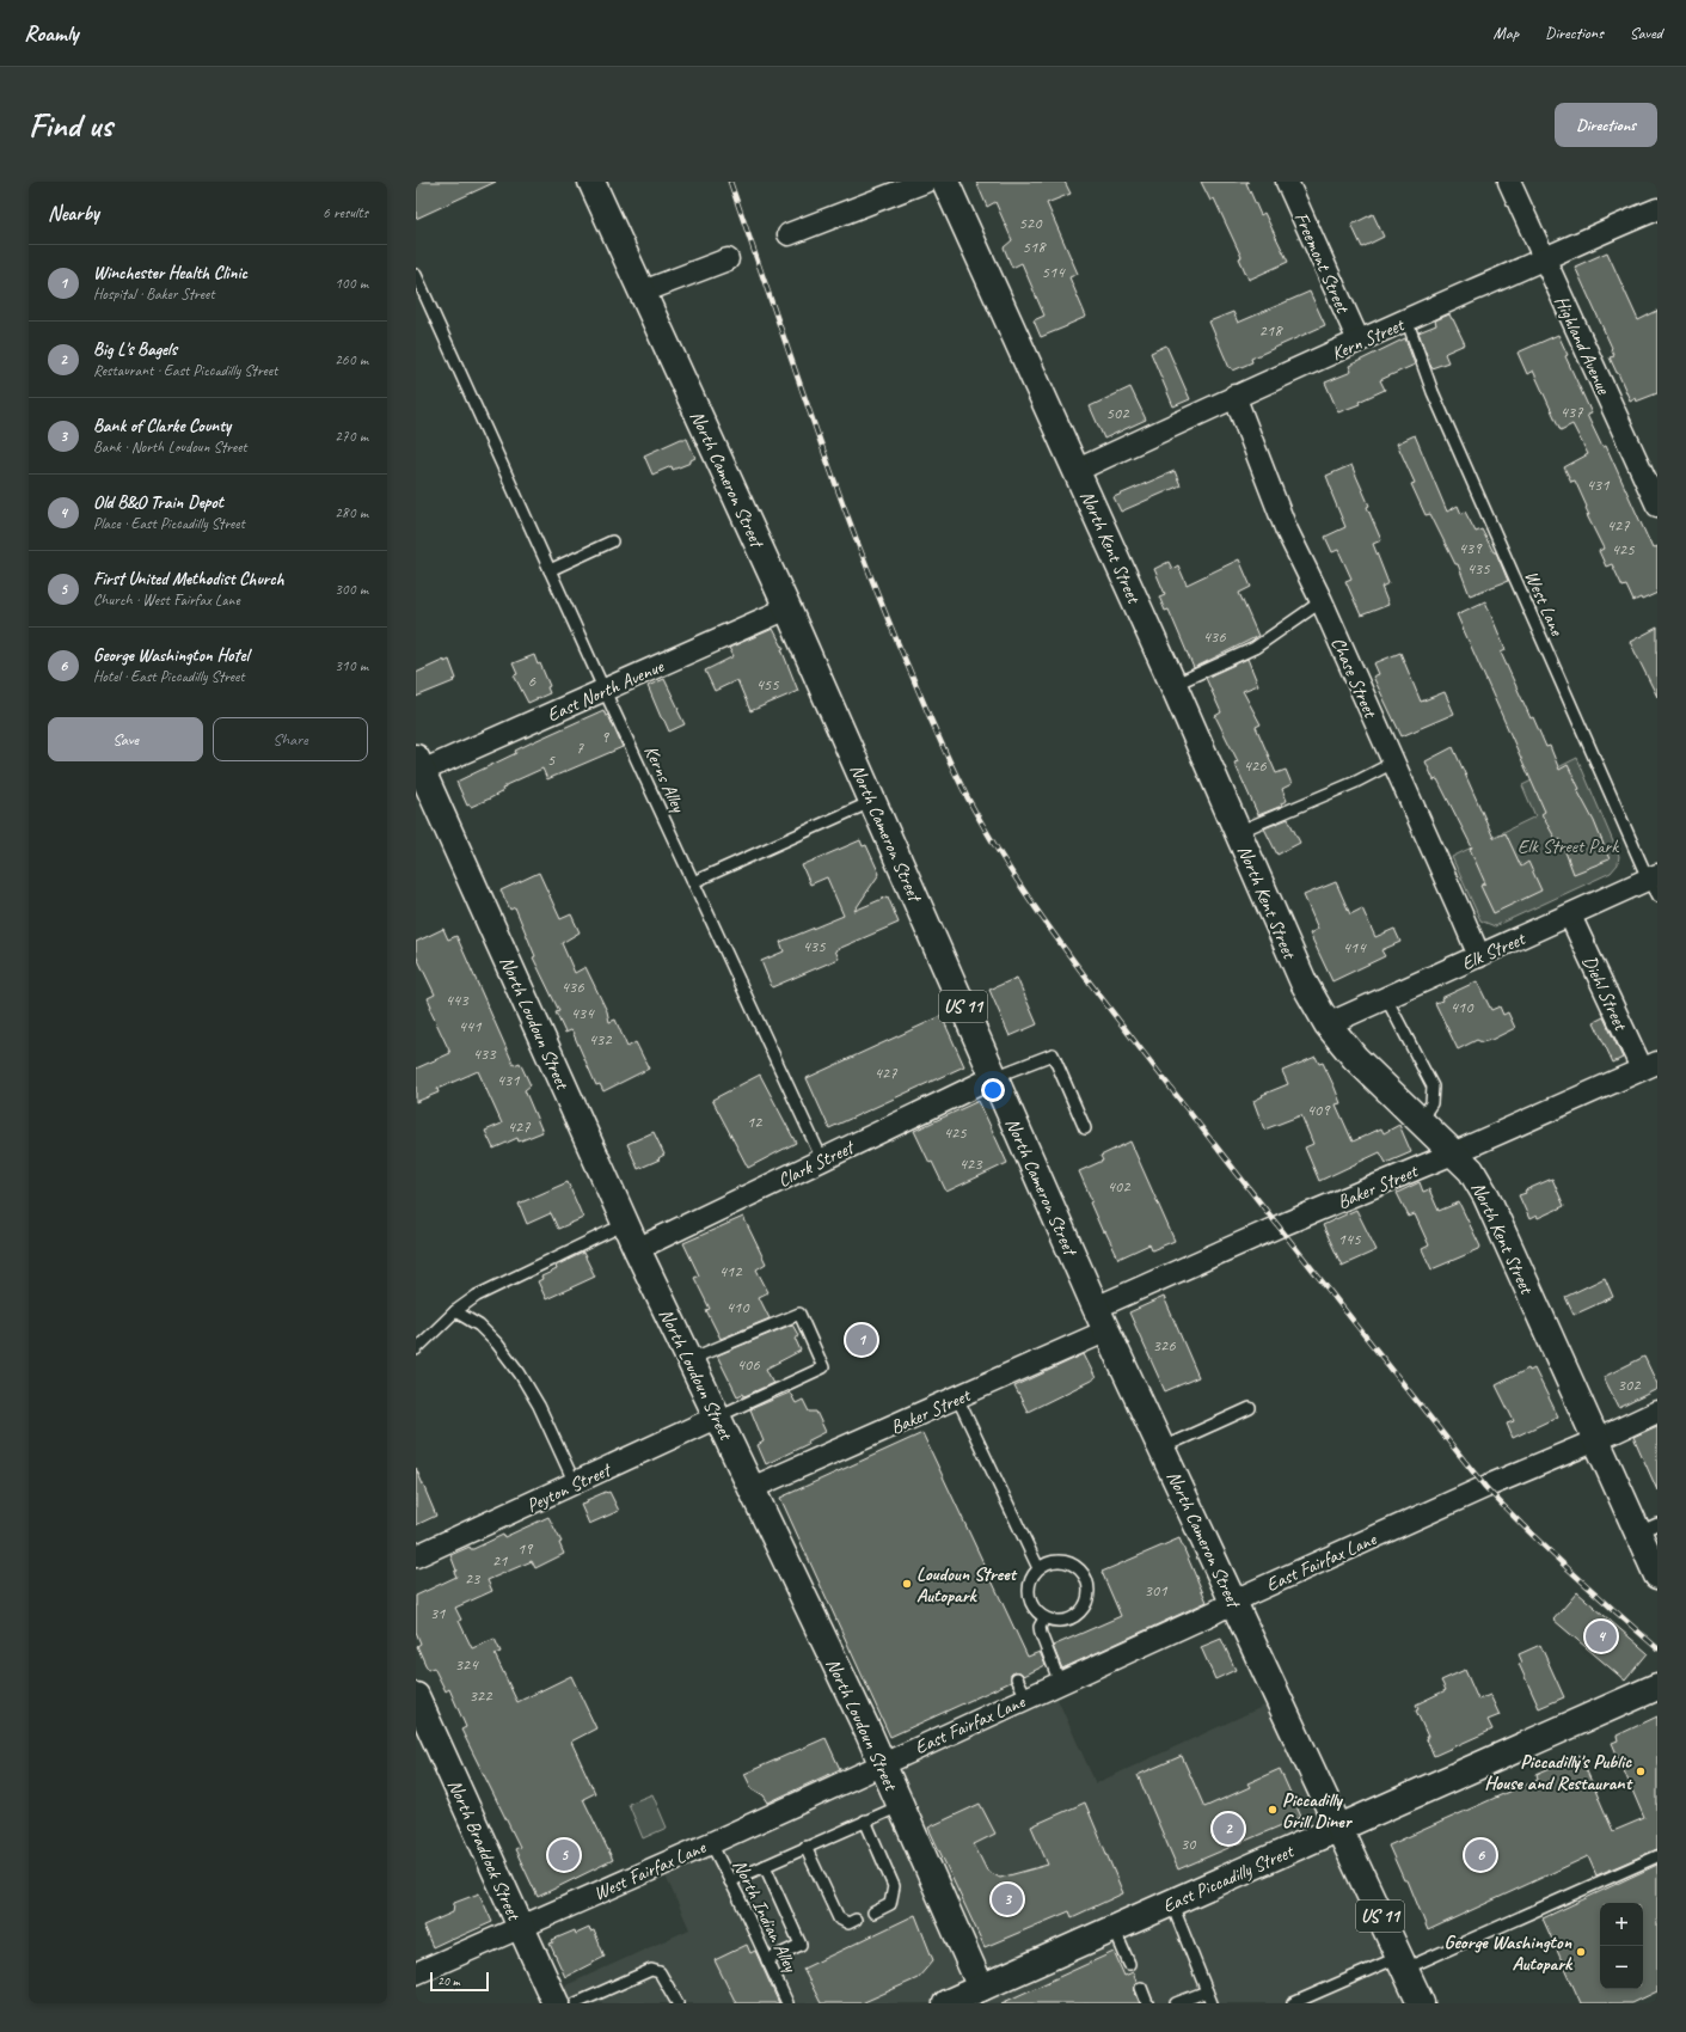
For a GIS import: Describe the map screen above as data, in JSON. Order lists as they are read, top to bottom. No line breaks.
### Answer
{"streets":{"street":["Freemont Street","Kern Street","Highland Avenue","North Cameron Street","North Kent Street","Chase Street","East North Avenue","Elk Street","Diehl Street","US 11","North Loudoun Street","Clark Street","Baker Street","Peyton Street","East Fairfax Lane","North Braddock Street","West Fairfax Lane","East Piccadilly Street"],"lane":["West Lane","Kerns Alley","North Indian Alley"]},"crossings":[["Freemont Street","Kern Street"],["Kern Street","Highland Avenue"],["Kern Street","North Kent Street"],["Kern Street","West Lane"],["Kern Street","Chase Street"],["North Cameron Street","East North Avenue"],["North Cameron Street","Clark Street"],["North Cameron Street","Baker Street"],["North Cameron Street","East Fairfax Lane"],["North Cameron Street","East Piccadilly Street"],["North Kent Street","Elk Street"],["North Kent Street","Baker Street"],["North Kent Street","East Fairfax Lane"],["West Lane","Elk Street"],["Chase Street","Elk Street"],["East North Avenue","Kerns Alley"],["East North Avenue","North Loudoun Street"],["Kerns Alley","Clark Street"],["Elk Street","Diehl Street"],["Diehl Street","Baker Street"],["North Loudoun Street","Clark Street"],["North Loudoun Street","Baker Street"],["North Loudoun Street","Peyton Street"],["North Loudoun Street","East Fairfax Lane"],["North Loudoun Street","West Fairfax Lane"],["North Loudoun Street","East Piccadilly Street"],["East Fairfax Lane","West Fairfax Lane"],["North Braddock Street","West Fairfax Lane"],["West Fairfax Lane","North Indian Alley"]],"parks":["Elk Street Park"],"places":["Loudoun Street Autopark","Piccadilly's Public House and Restaurant","Piccadilly Grill Diner","George Washington Autopark"],"house_numbers":["520","518","514","218","437","502","431","427","439","425","435","436","6","455","9","7","5","426","435","414","436","443","410","434","441","432","433","427","431","409","12","427","425","423","402","145","412","410","326","406","302","19","21","23","301","31","324","322","30"],"scale_bar":"20 m","page":{"header":"Roamly","nav":["Map","Directions","Saved"],"buttons":["Directions",["Save","Share"]],"title":"Find us","heading":["Nearby","6 results"],"list":[{"mark":"1","name":"Winchester Health Clinic","note":"Hospital · Baker Street","value":"100 m"},{"mark":"2","name":"Big L's Bagels","note":"Restaurant · East Piccadilly Street","value":"260 m"},{"mark":"3","name":"Bank of Clarke County","note":"Bank · North Loudoun Street","value":"270 m"},{"mark":"4","name":"Old B&O Train Depot","note":"Place · East Piccadilly Street","value":"280 m"},{"mark":"5","name":"First United Methodist Church","note":"Church · West Fairfax Lane","value":"300 m"},{"mark":"6","name":"George Washington Hotel","note":"Hotel · East Piccadilly Street","value":"310 m"}],"pins":["1","4","2","5","6","3"],"map_buttons":["+","−"],"scale":"20 m"}}
